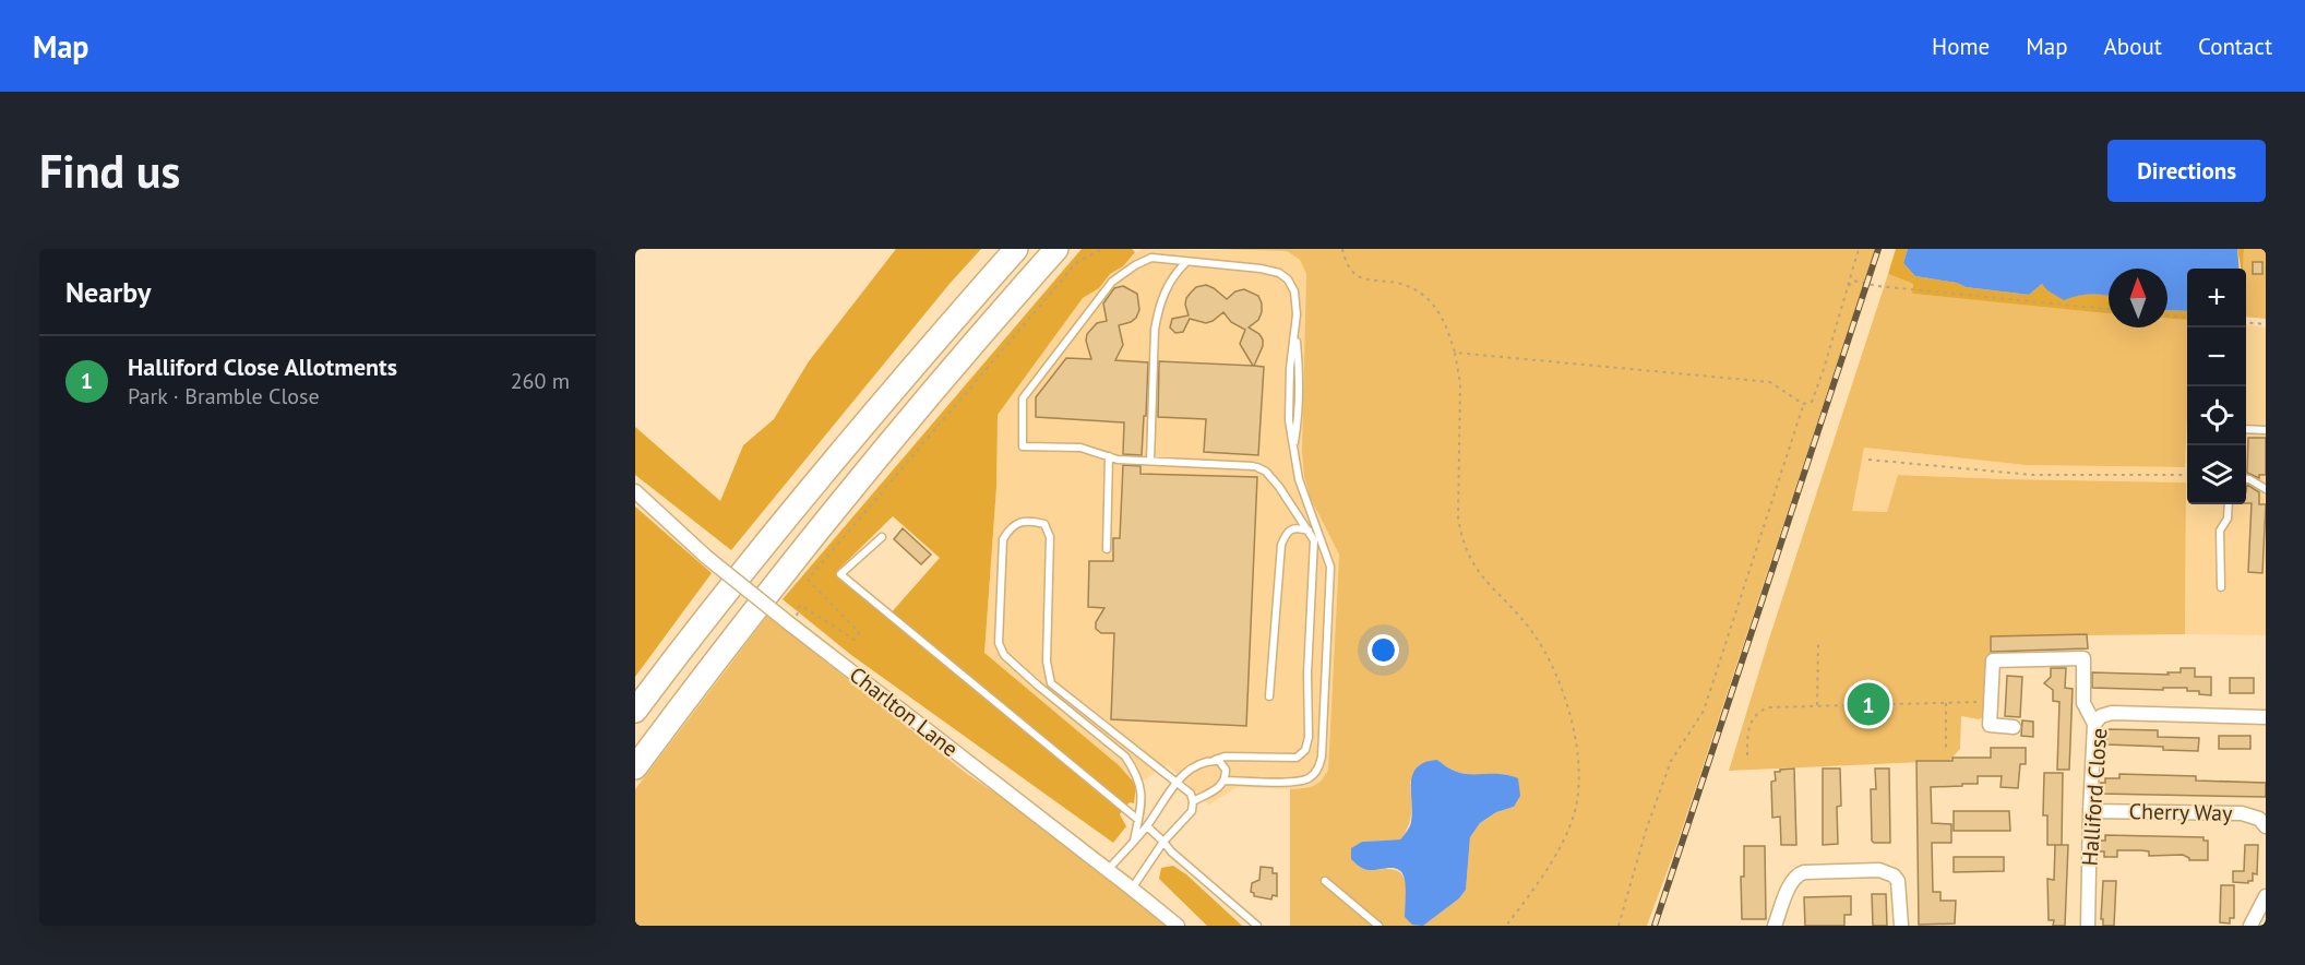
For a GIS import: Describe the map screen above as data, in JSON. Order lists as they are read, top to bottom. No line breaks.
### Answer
{"streets":{"street":["Charlton Lane","Halliford Close","Cherry Way"]},"crossings":[["Halliford Close","Cherry Way"]],"north":"top","page":{"header":"Map","nav":["Home","Map","About","Contact"],"buttons":"Directions","title":"Find us","heading":"Nearby","map_buttons":["+","−"],"list":[{"mark":"1","name":"Halliford Close Allotments","note":"Park · Bramble Close","value":"260 m"}],"pins":"1"}}
